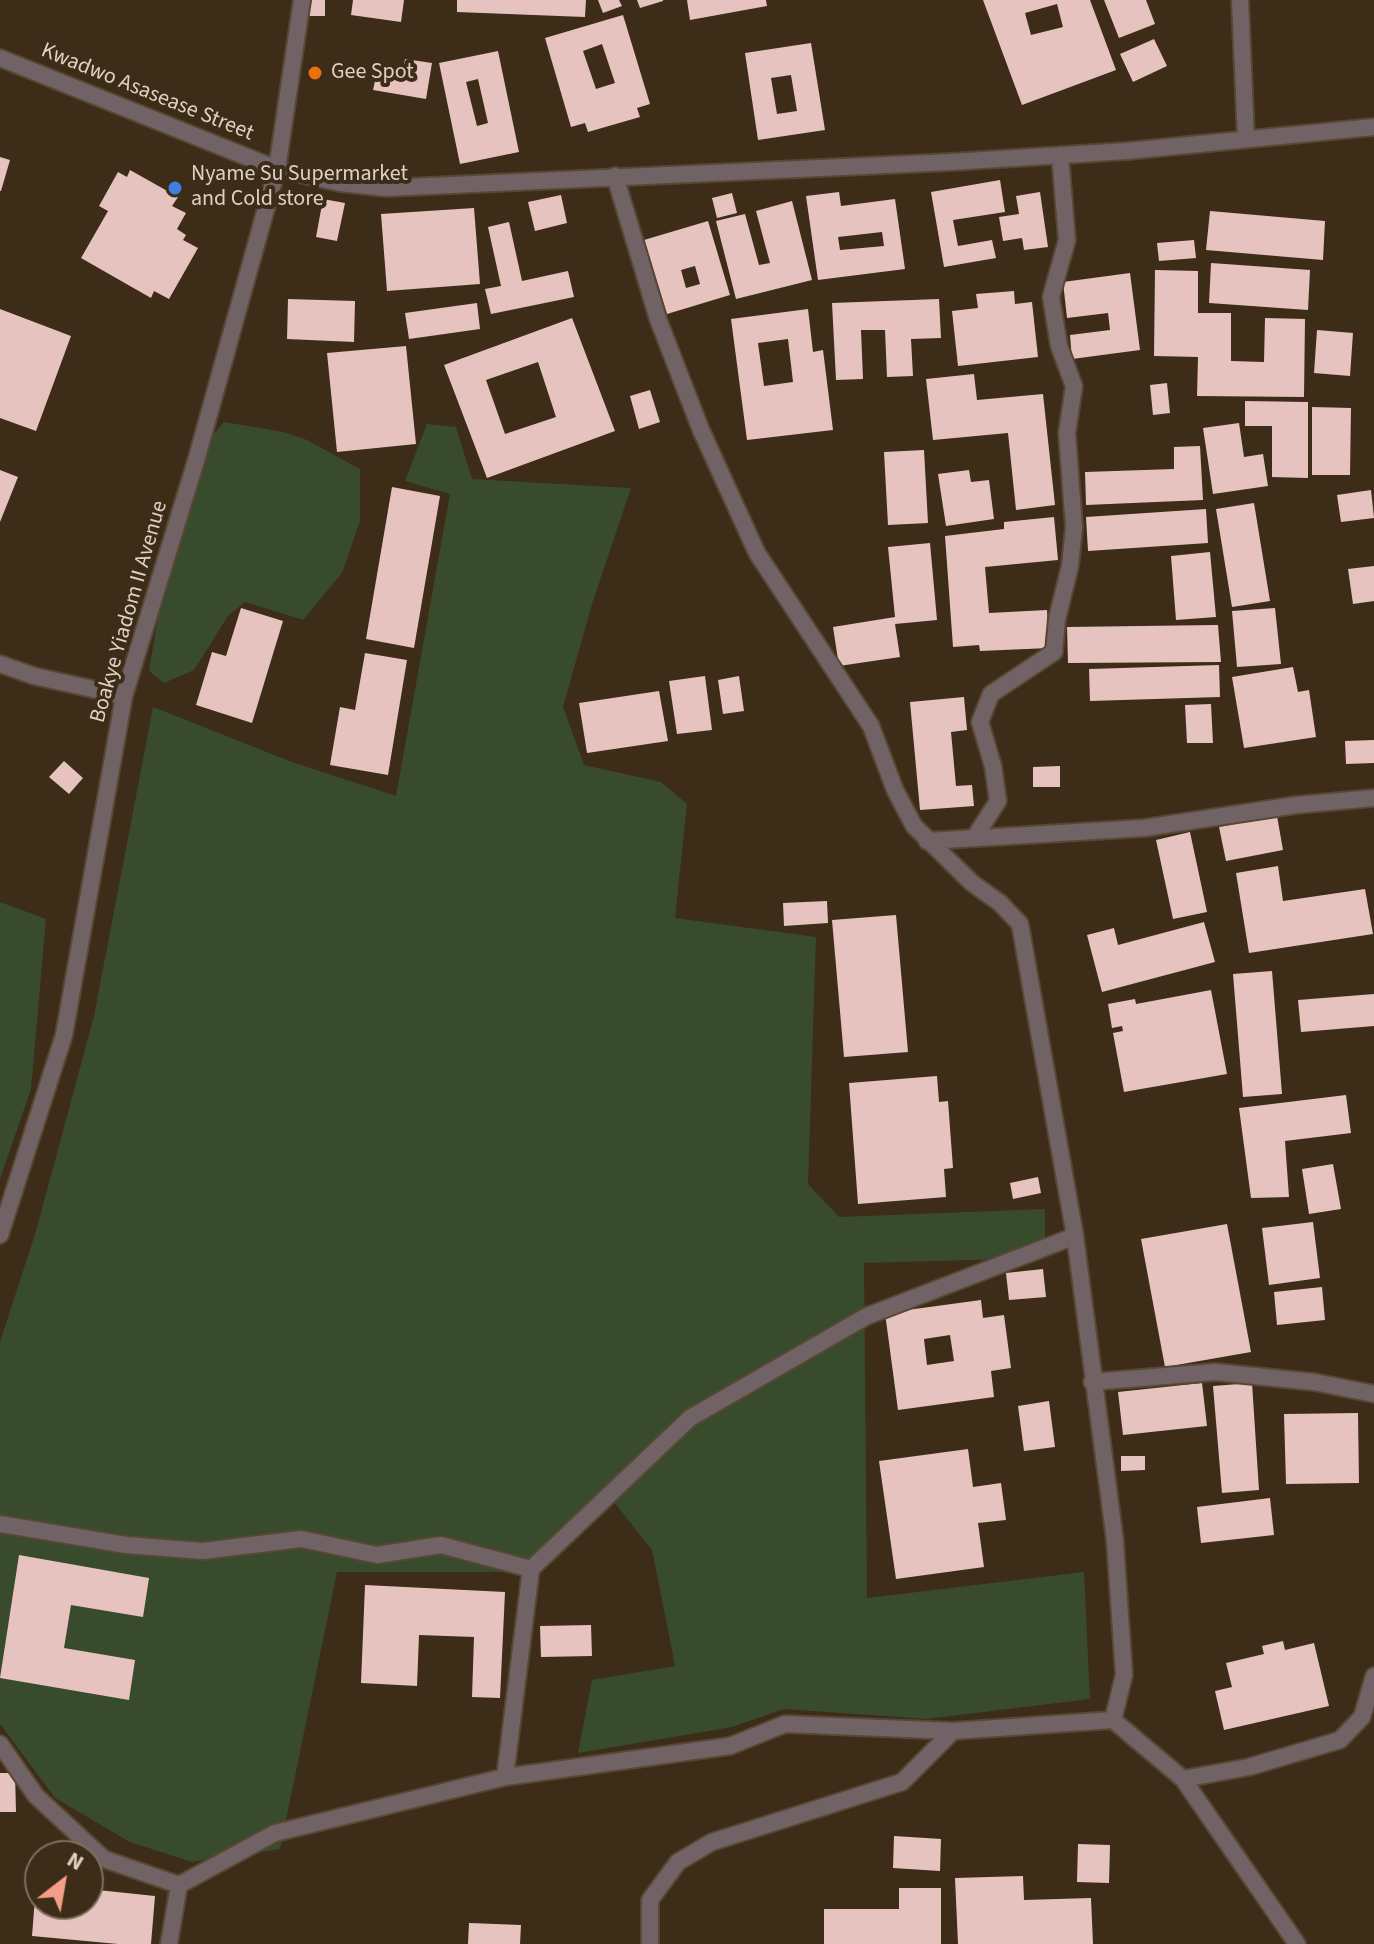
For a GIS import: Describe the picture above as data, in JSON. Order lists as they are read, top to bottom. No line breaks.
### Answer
{"streets":{"street":["Kwadwo Asasease Street","Boakye Yiadom II Avenue"]},"crossings":[["Kwadwo Asasease Street","Boakye Yiadom II Avenue"]],"places":["Gee Spot","Nyame Su Supermarket and Cold store"],"north":"top right"}
